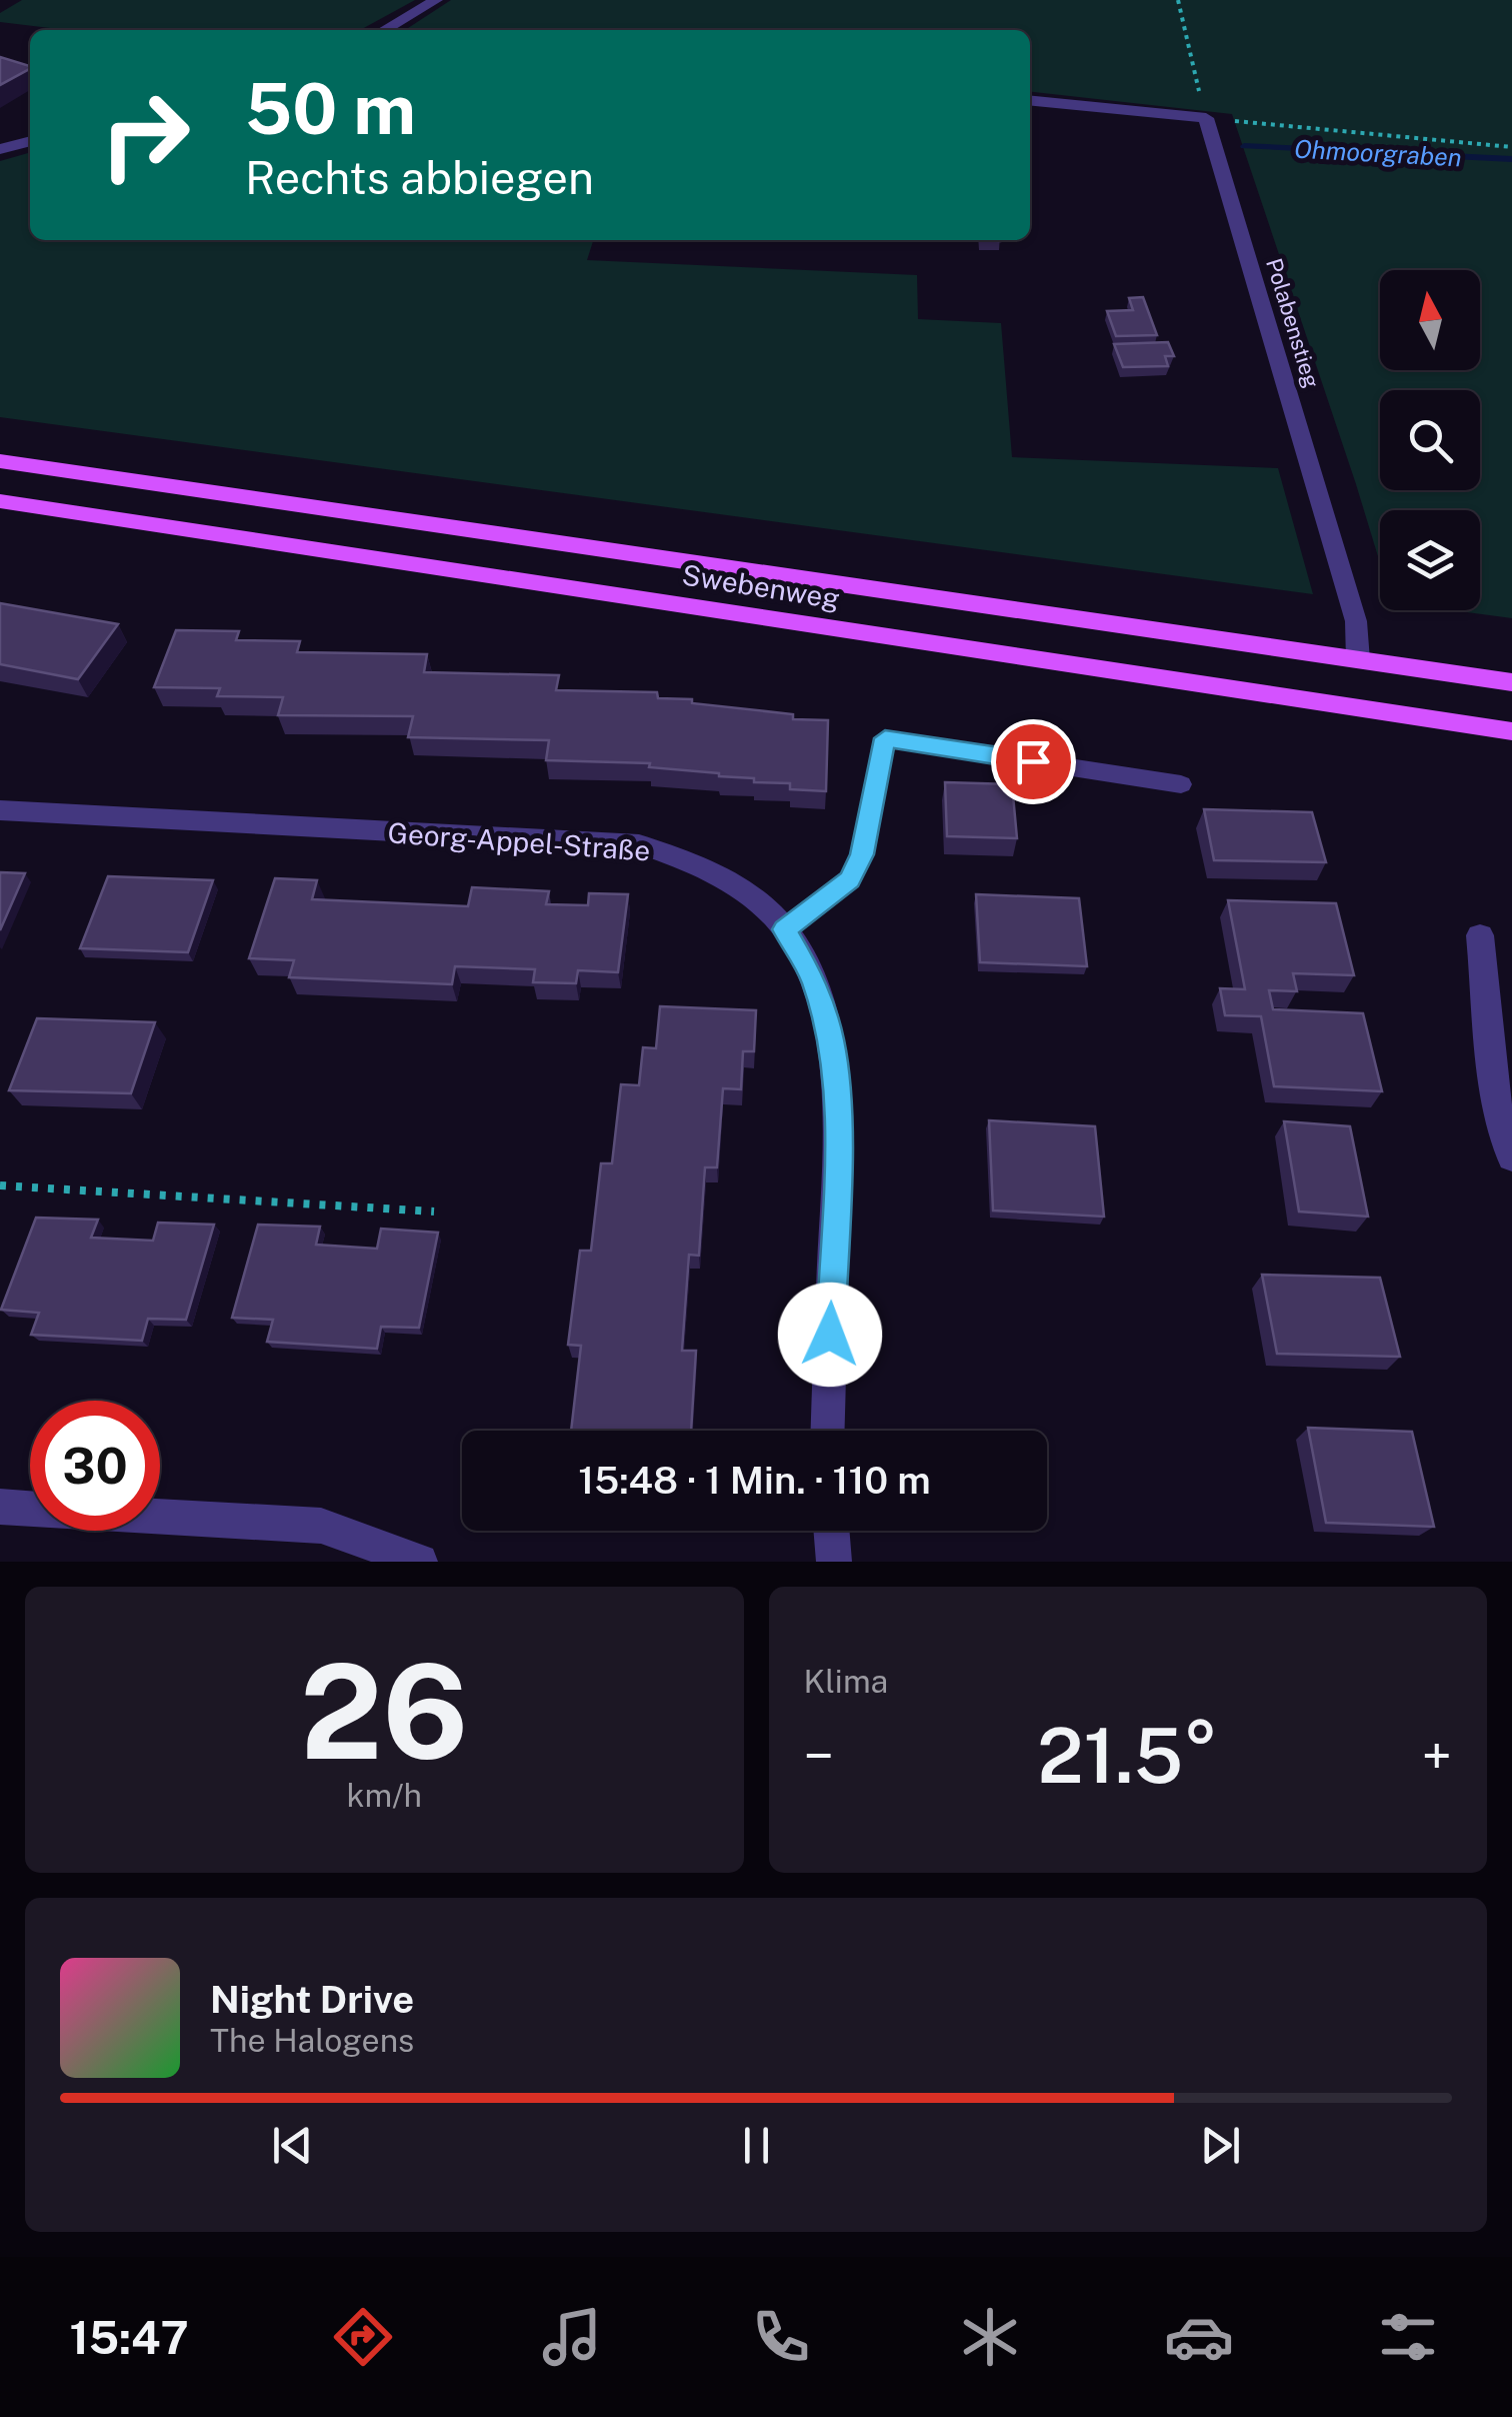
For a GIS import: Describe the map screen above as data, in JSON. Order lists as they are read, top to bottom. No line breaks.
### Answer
{"streets":{"main road":["Swebenweg"],"street":["Polabenstieg","Georg-Appel-Straße"]},"crossings":[["Polabenstieg","Swebenweg"]],"water":["Ohmoorgraben"],"north":"top","page":{"turn":["50 m","Rechts abbiegen"],"limit":"30","trip":"15:48 · 1 Min. · 110 m","tile":[["26","km/h"],"Klima"],"heat":["−","21.5°","+"],"song":["Night Drive","The Halogens"],"tabs":"15:47"}}
